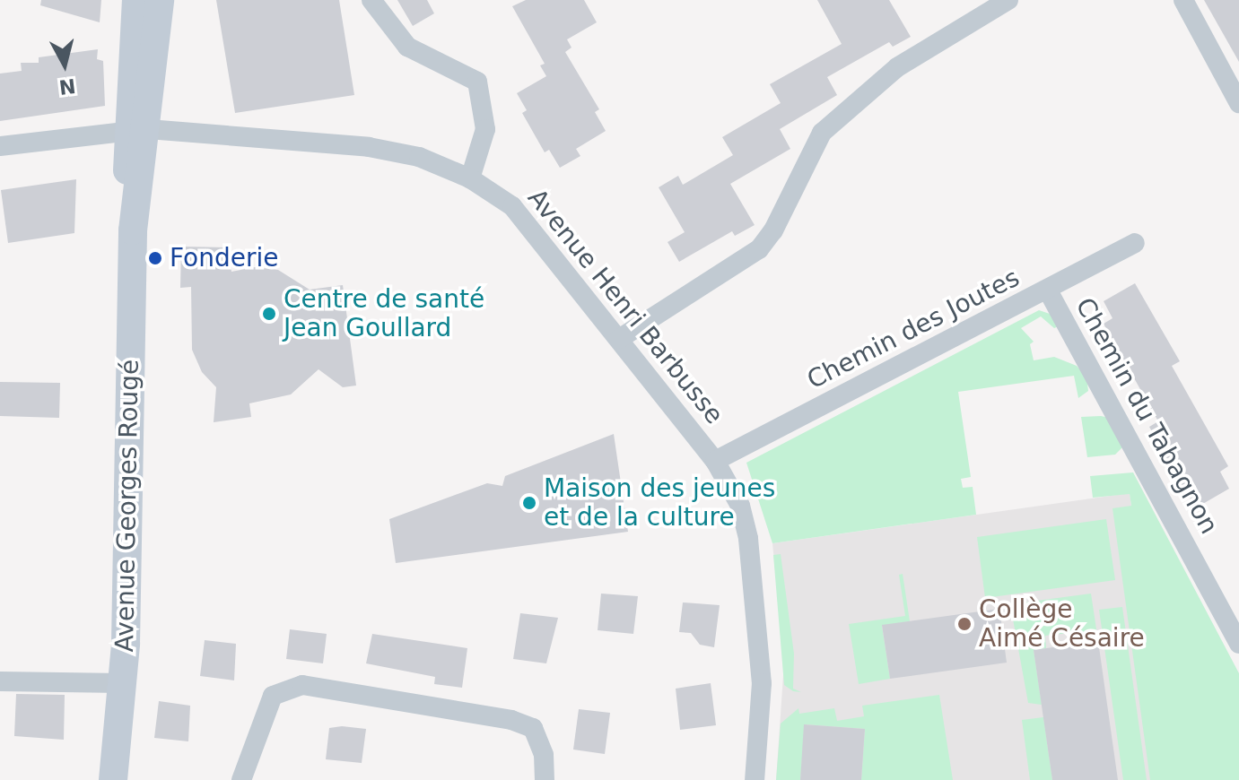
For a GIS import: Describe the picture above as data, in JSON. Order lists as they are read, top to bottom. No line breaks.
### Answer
{"streets":{"street":["Avenue Henri Barbusse","Chemin des Joutes","Chemin du Tabagnon","Avenue Georges Rougé"]},"crossings":[["Avenue Henri Barbusse","Chemin des Joutes"],["Avenue Henri Barbusse","Avenue Georges Rougé"],["Chemin des Joutes","Chemin du Tabagnon"]],"places":["Fonderie","Centre de santé Jean Goullard","Maison des jeunes et de la culture","Collège Aimé Césaire"],"north":"bottom"}
